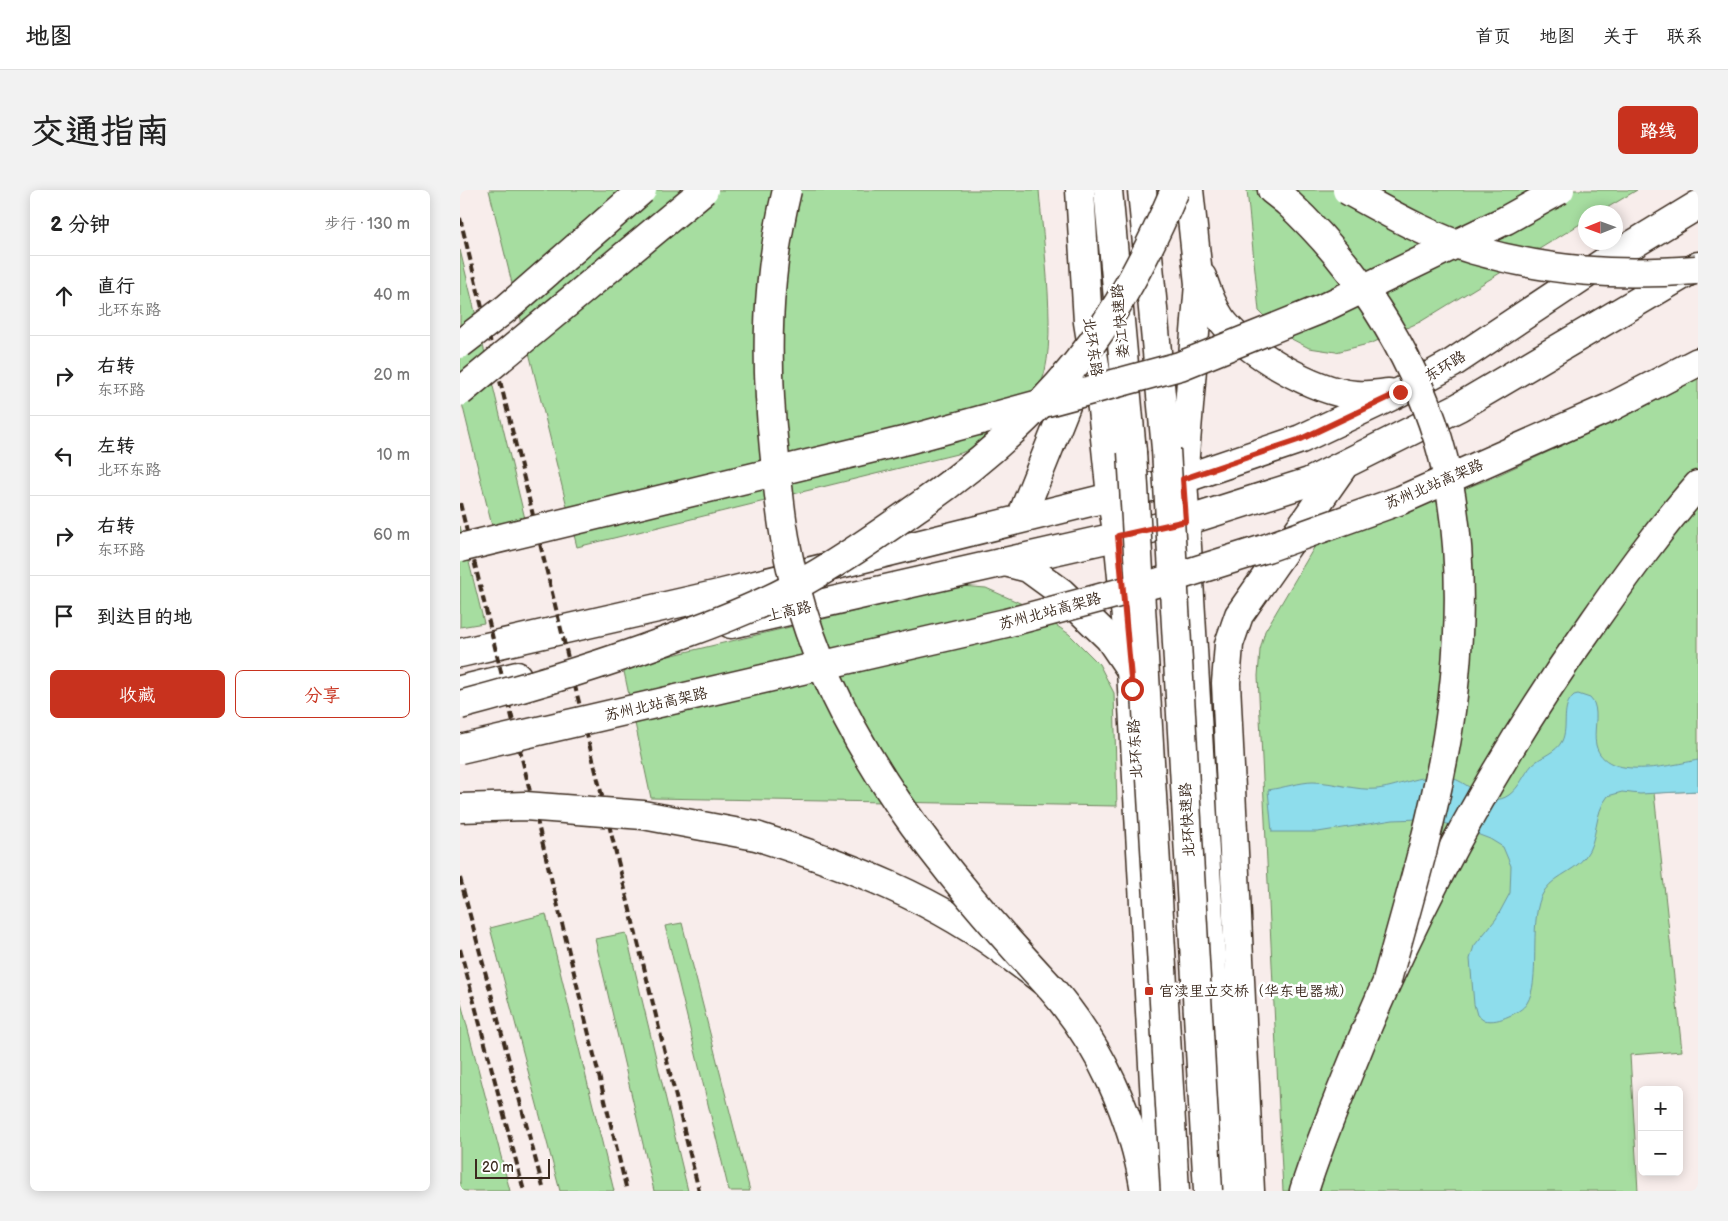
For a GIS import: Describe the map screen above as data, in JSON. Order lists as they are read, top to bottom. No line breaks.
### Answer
{"streets":{"main road":["娄江快速路","北环东路","东环路","苏州北站高架路","上高路","北环快速路"]},"crossings":[["北环东路","东环路"],["北环东路","上高路"]],"places":{"transit":["官渎里立交桥（华东电器城）"]},"scale_bar":"20 m","north":"left","page":{"header":"地图","nav":["首页","地图","关于","联系"],"buttons":["路线",["收藏","分享"]],"title":"交通指南","heading":["2 分钟","步行 · 130 m"],"list":[["直行","北环东路","40 m"],["右转","东环路","20 m"],["左转","北环东路","10 m"],["右转","东环路","60 m"],"到达目的地"],"map_buttons":["+","−"],"scale":"20 m"}}
